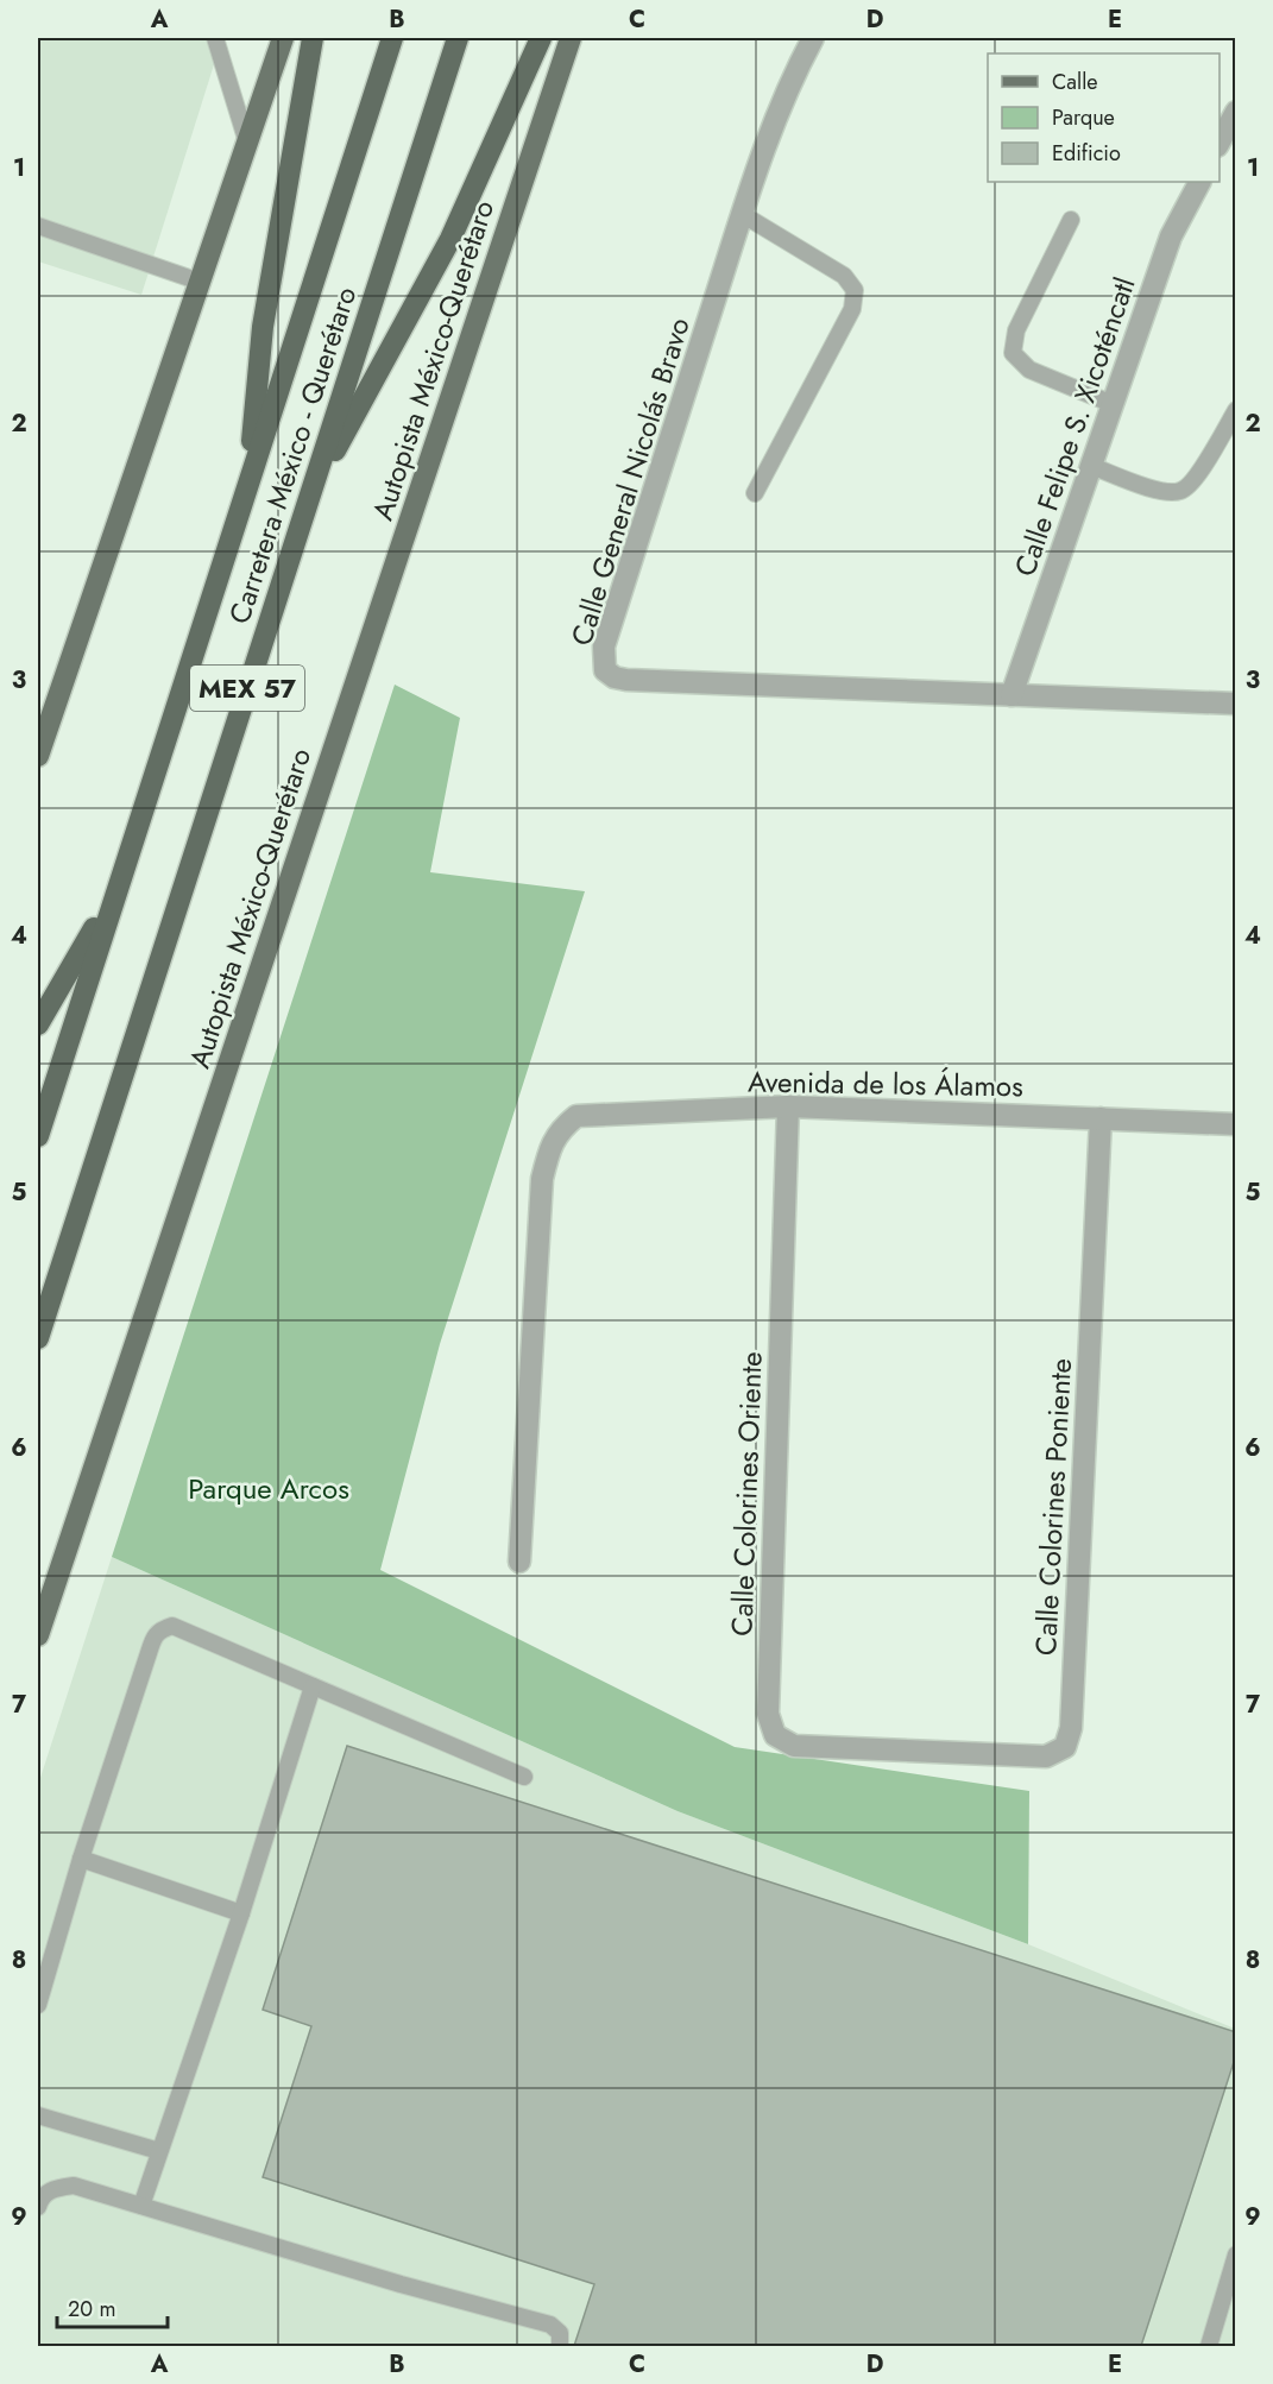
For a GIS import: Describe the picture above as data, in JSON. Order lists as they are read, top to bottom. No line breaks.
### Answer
{"streets":{"highway":["Carretera México - Querétaro","MEX 57"],"main road":["Autopista México-Querétaro"],"street":["Calle Felipe S. Xicoténcatl","Calle General Nicolás Bravo","Avenida de los Álamos","Calle Colorines Oriente","Calle Colorines Poniente"]},"crossings":[["Calle Felipe S. Xicoténcatl","Calle General Nicolás Bravo"],["Avenida de los Álamos","Calle Colorines Oriente"],["Avenida de los Álamos","Calle Colorines Poniente"],["Calle Colorines Oriente","Calle Colorines Poniente"]],"parks":["Parque Arcos"],"legend":["Calle","Parque","Edificio"],"scale_bar":"20 m","grid":{"columns":["A","B","C","D","E"],"rows":["1","2","3","4","5","6","7","8","9"]}}
